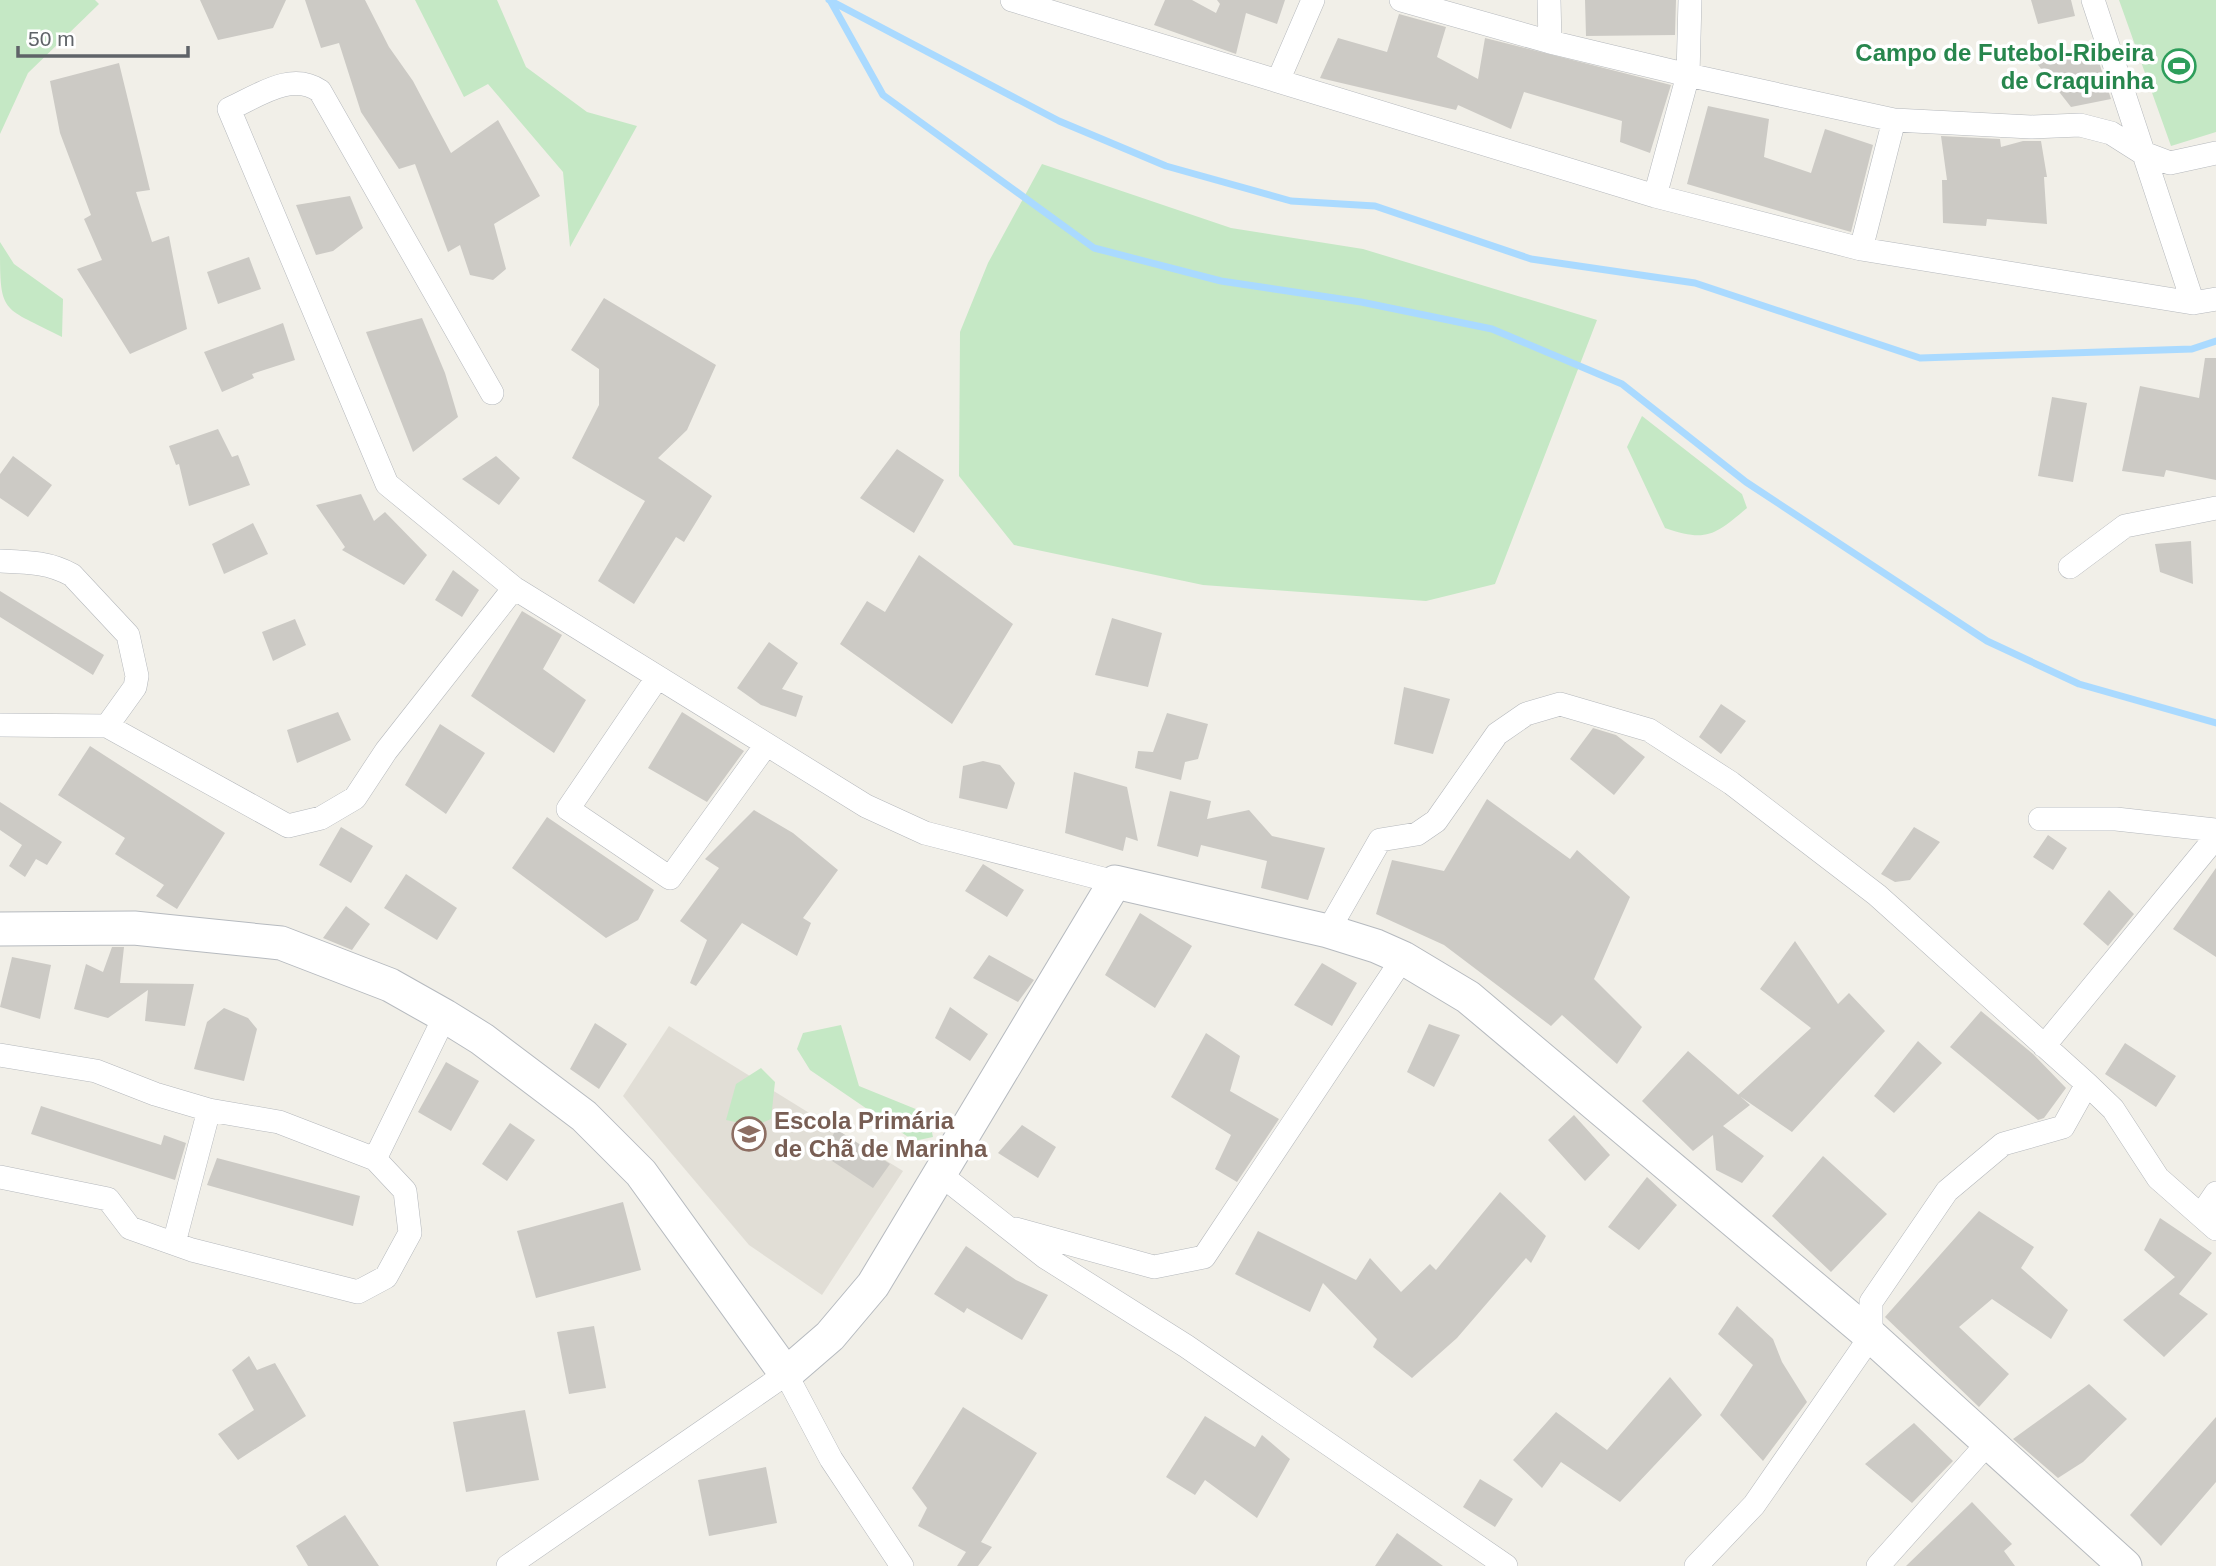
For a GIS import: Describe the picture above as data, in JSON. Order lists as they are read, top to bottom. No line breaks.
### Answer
{"places":{"sports":["Campo de Futebol-Ribeira de Craquinha"],"school or university":["Escola Primária de Chã de Marinha"]},"scale_bar":"50 m"}
